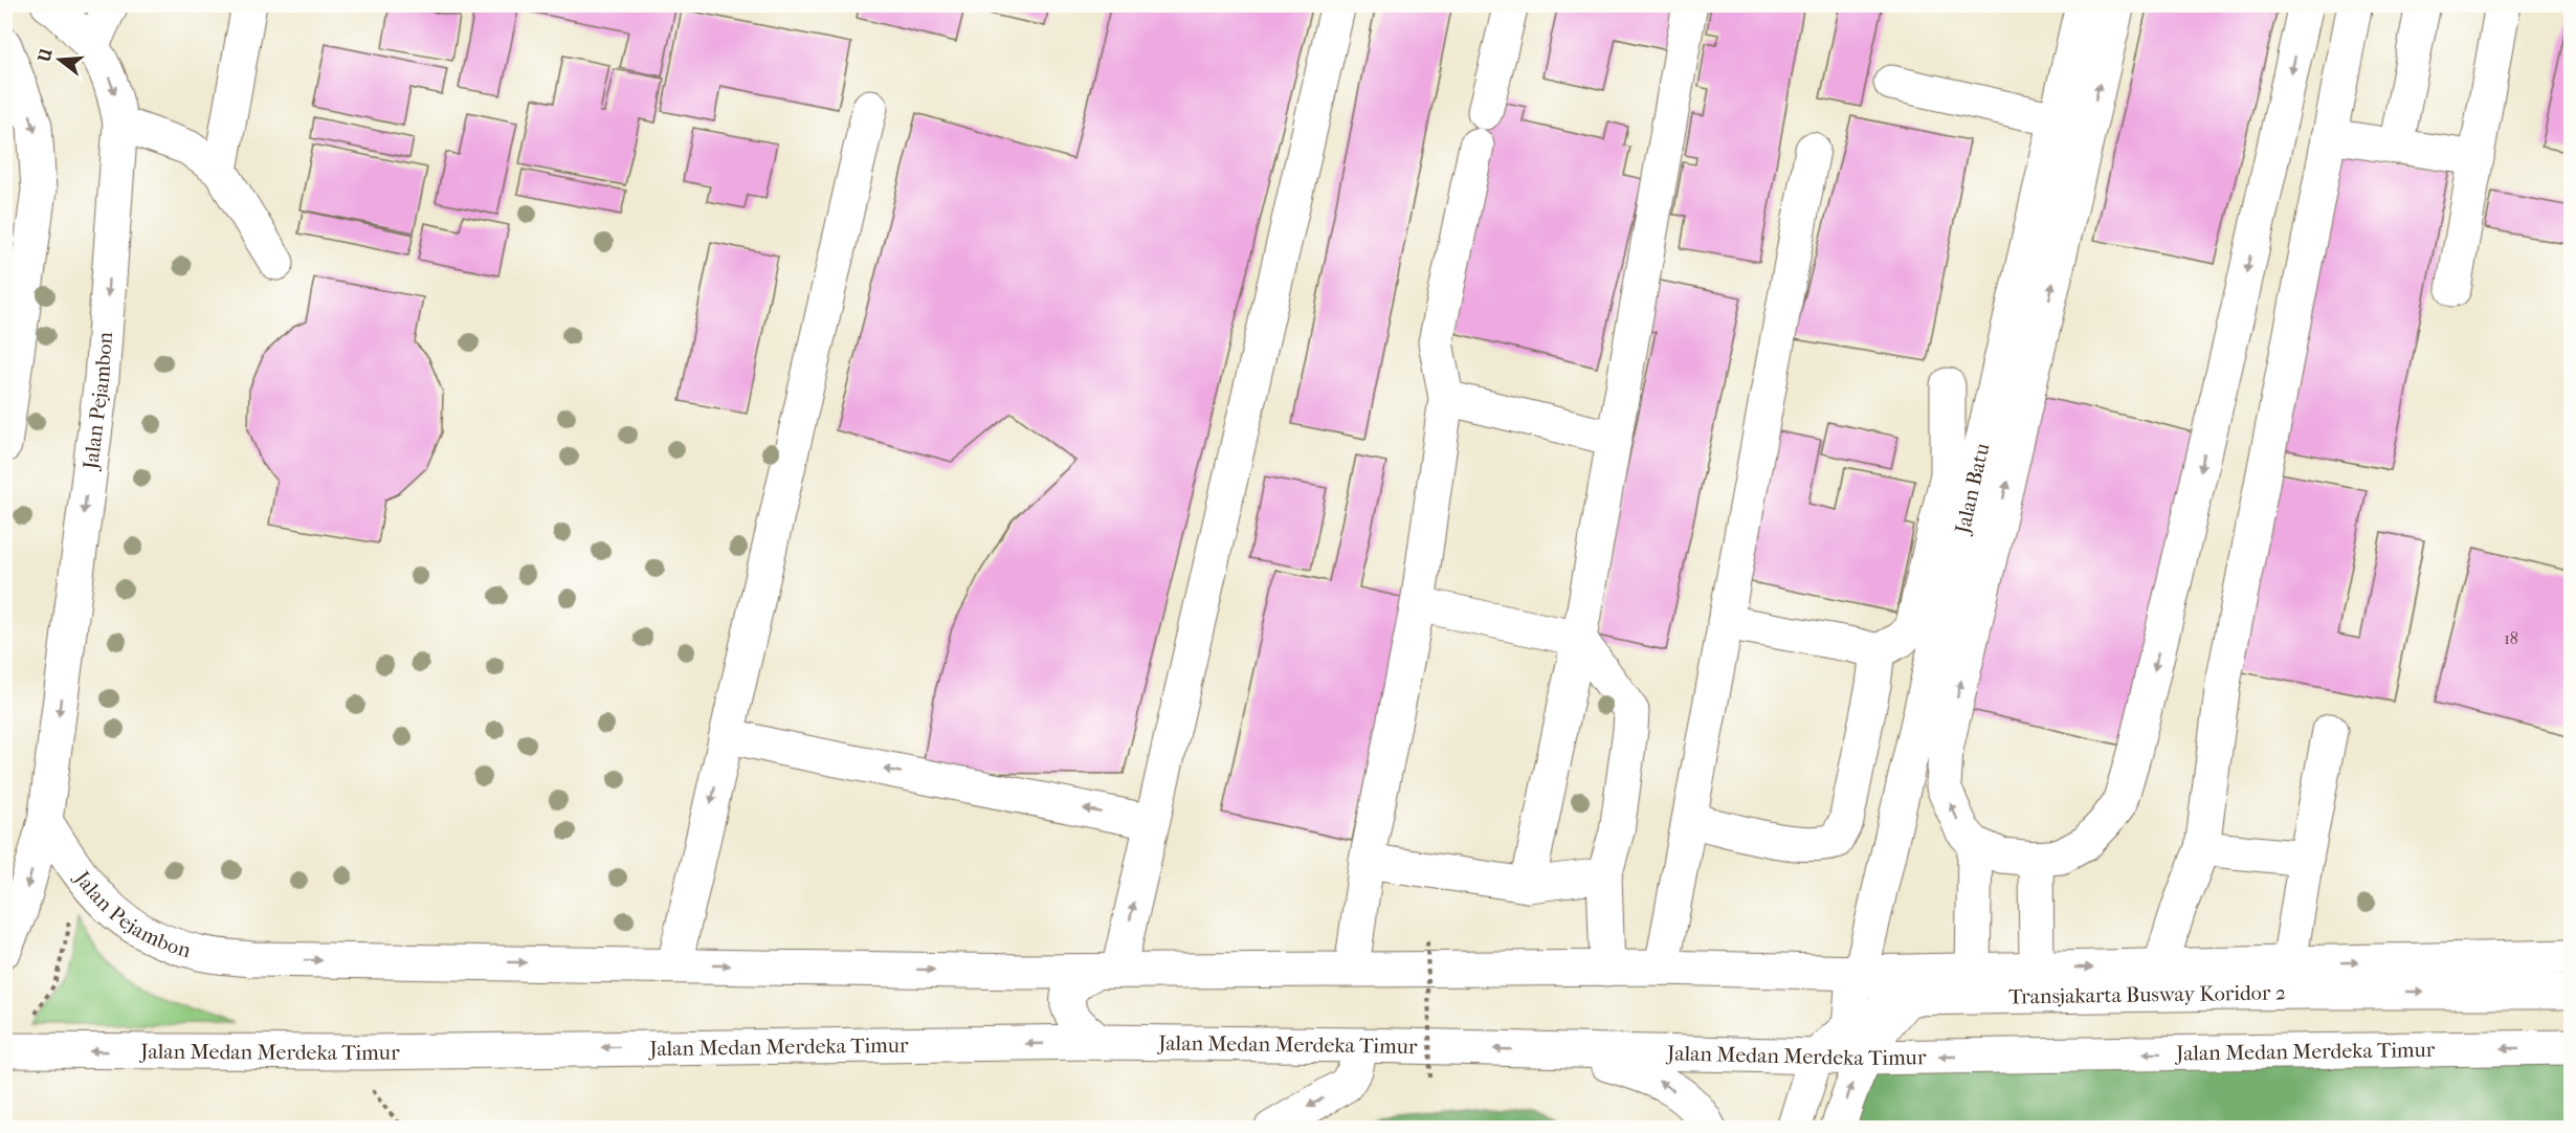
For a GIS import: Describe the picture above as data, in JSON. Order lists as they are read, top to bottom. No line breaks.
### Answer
{"streets":{"main road":["Jalan Pejambon","Jalan Batu","Transjakarta Busway Koridor 2","Jalan Medan Merdeka Timur"]},"crossings":[["Jalan Batu","Jalan Medan Merdeka Timur"]],"house_numbers":["18"],"north":"left"}
